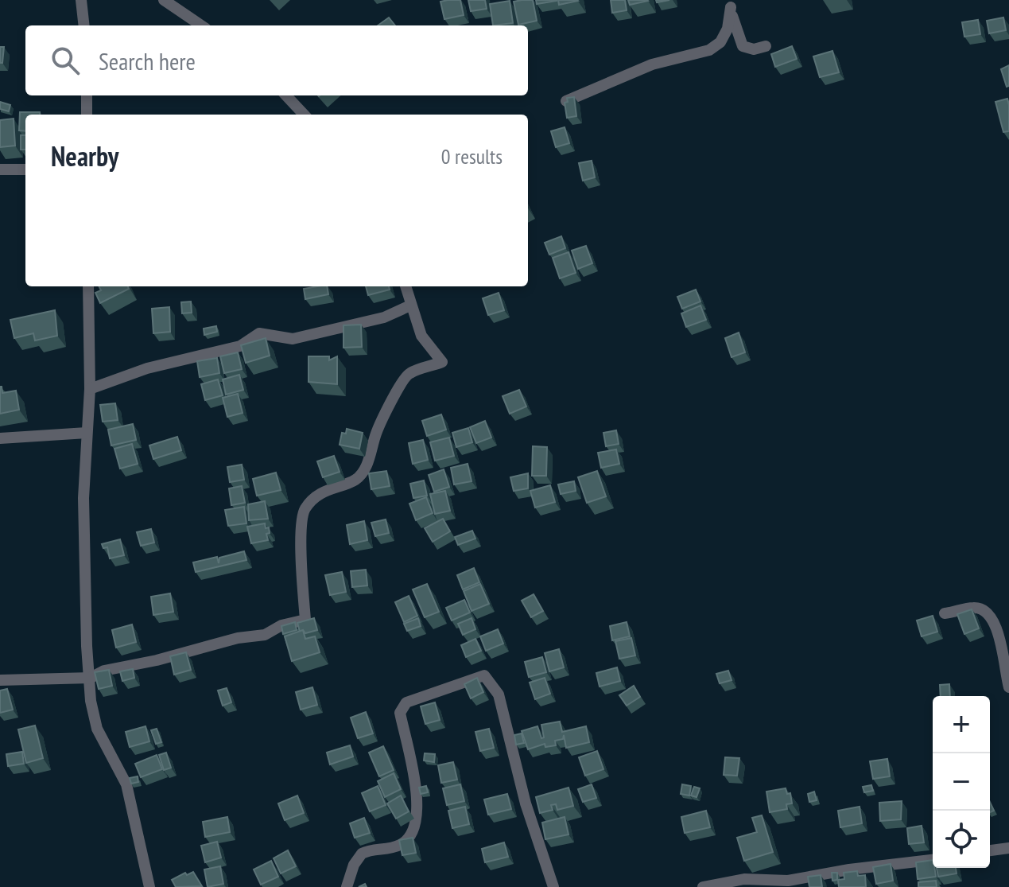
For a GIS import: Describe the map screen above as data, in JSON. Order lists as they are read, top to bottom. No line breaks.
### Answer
{"page":{"search":"Search here","heading":["Nearby","0 results"],"map_buttons":["+","−"]}}
